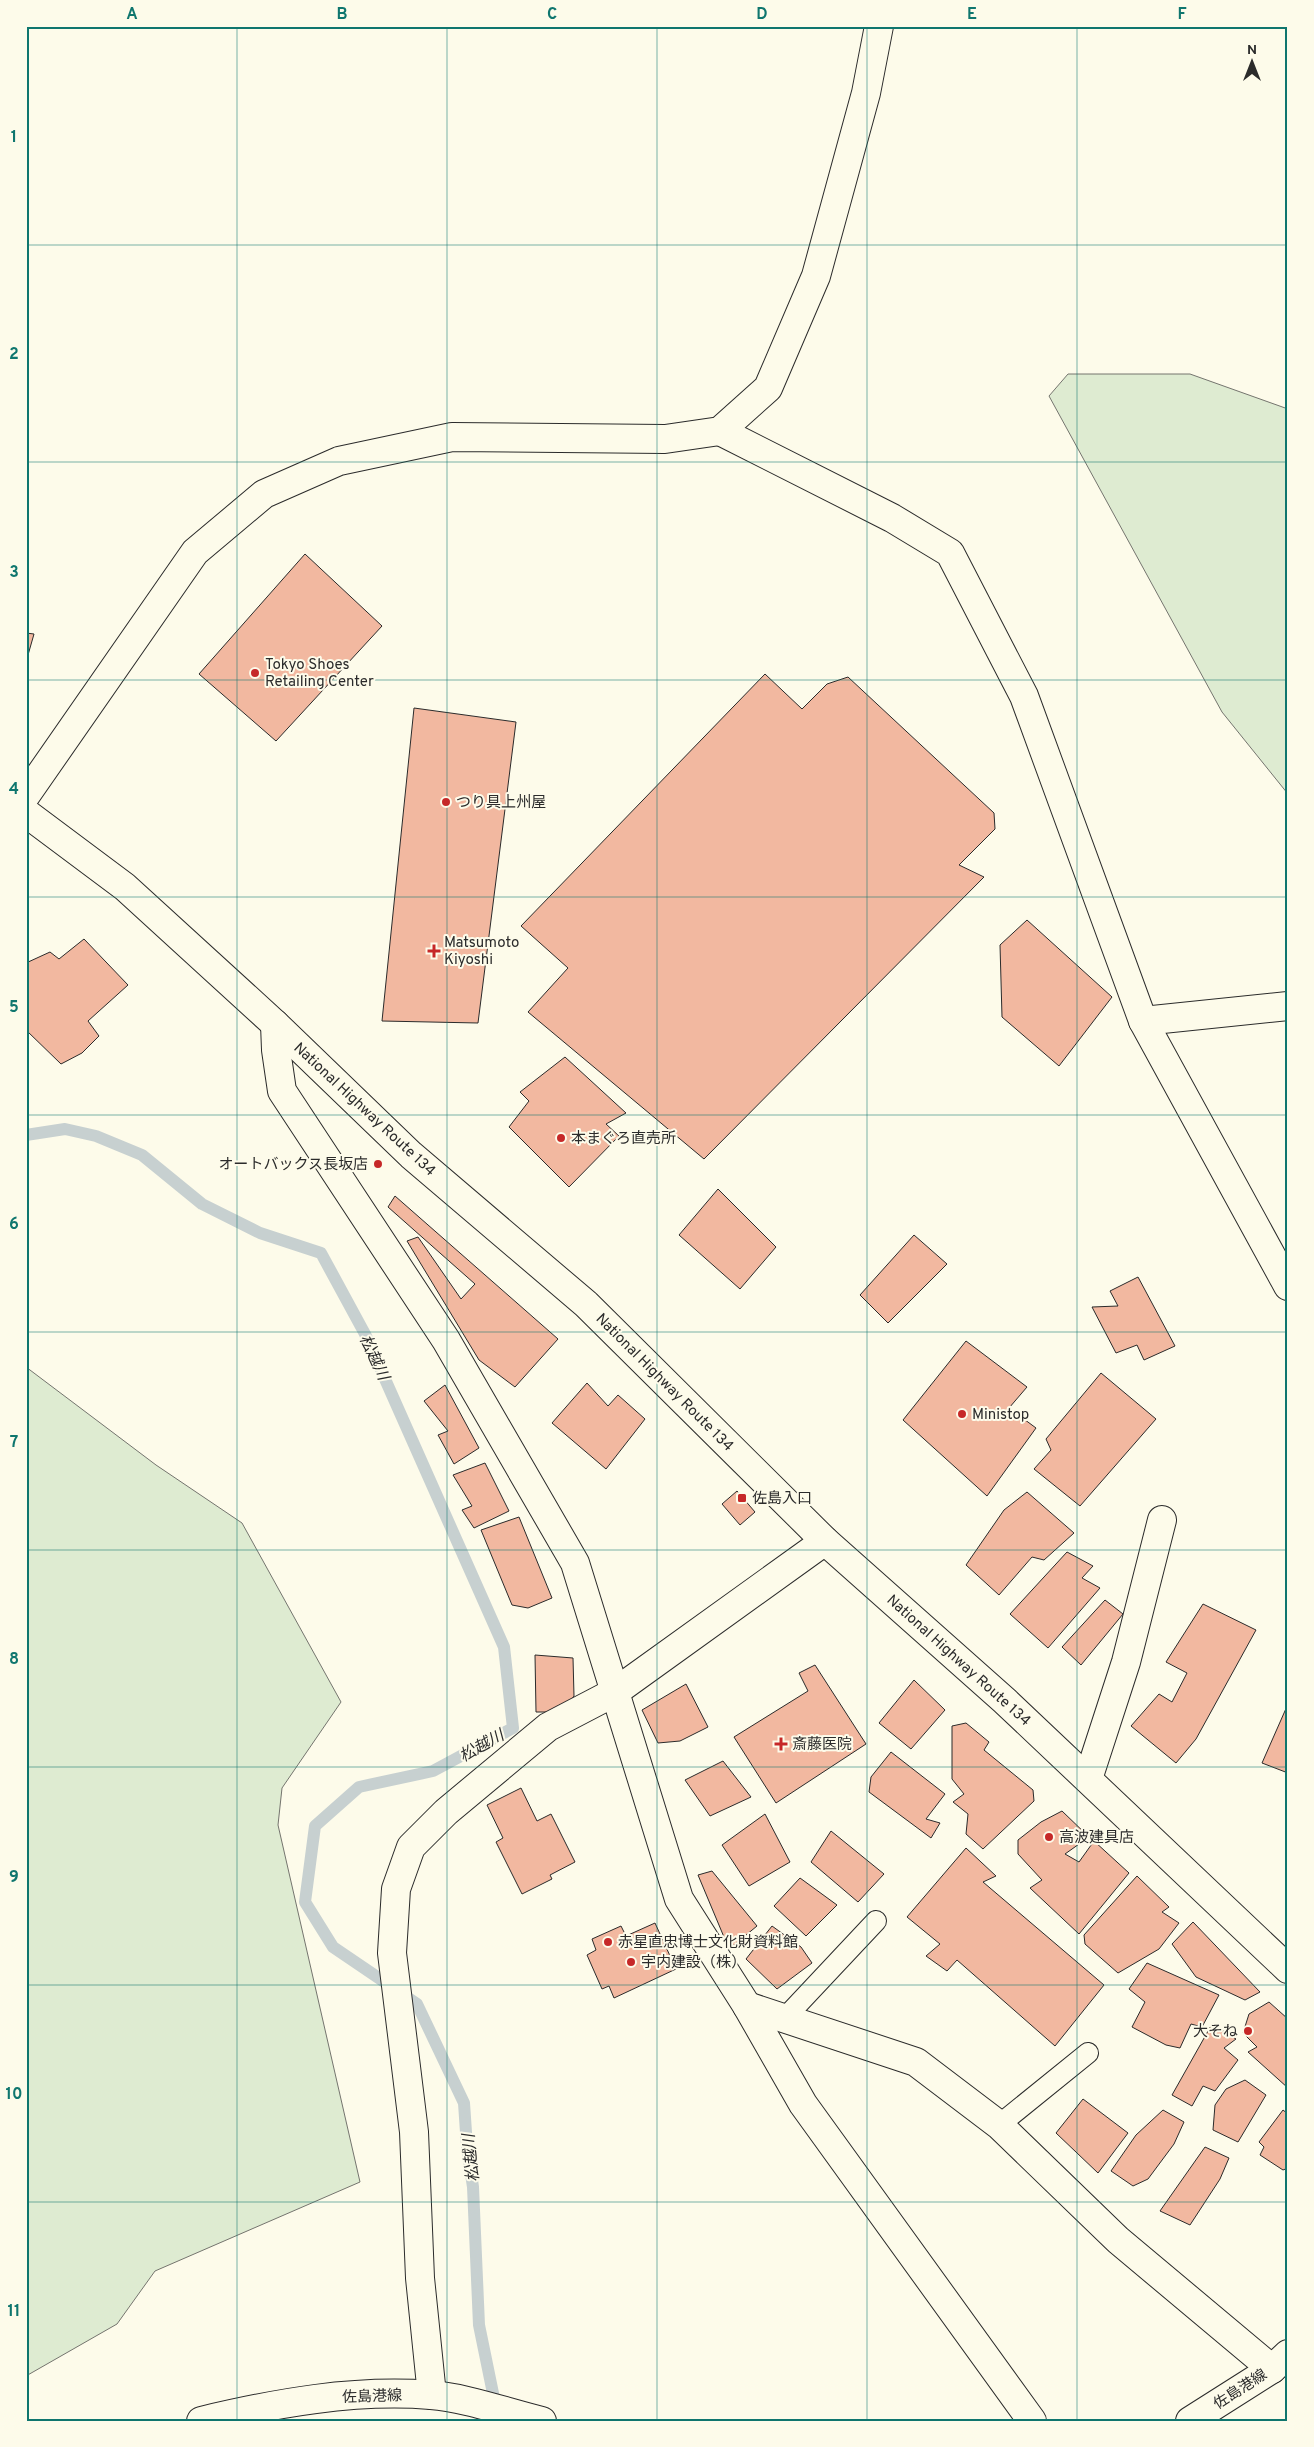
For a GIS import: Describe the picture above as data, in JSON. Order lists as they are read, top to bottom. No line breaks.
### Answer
{"streets":{"main road":["National Highway Route 134","佐島港線"]},"water":["松越川"],"places":{"other":["Tokyo Shoes Retailing Center","つり具上州屋","本まぐろ直売所","オートバックス長坂店","Ministop","高波建具店","赤星直忠博士文化財資料館","宇内建設（株）","大そね"],"health":["Matsumoto Kiyoshi","斎藤医院"],"transit":["佐島入口"]},"north":"top","grid":{"columns":["A","B","C","D","E","F"],"rows":["1","2","3","4","5","6","7","8","9","10","11"]}}
